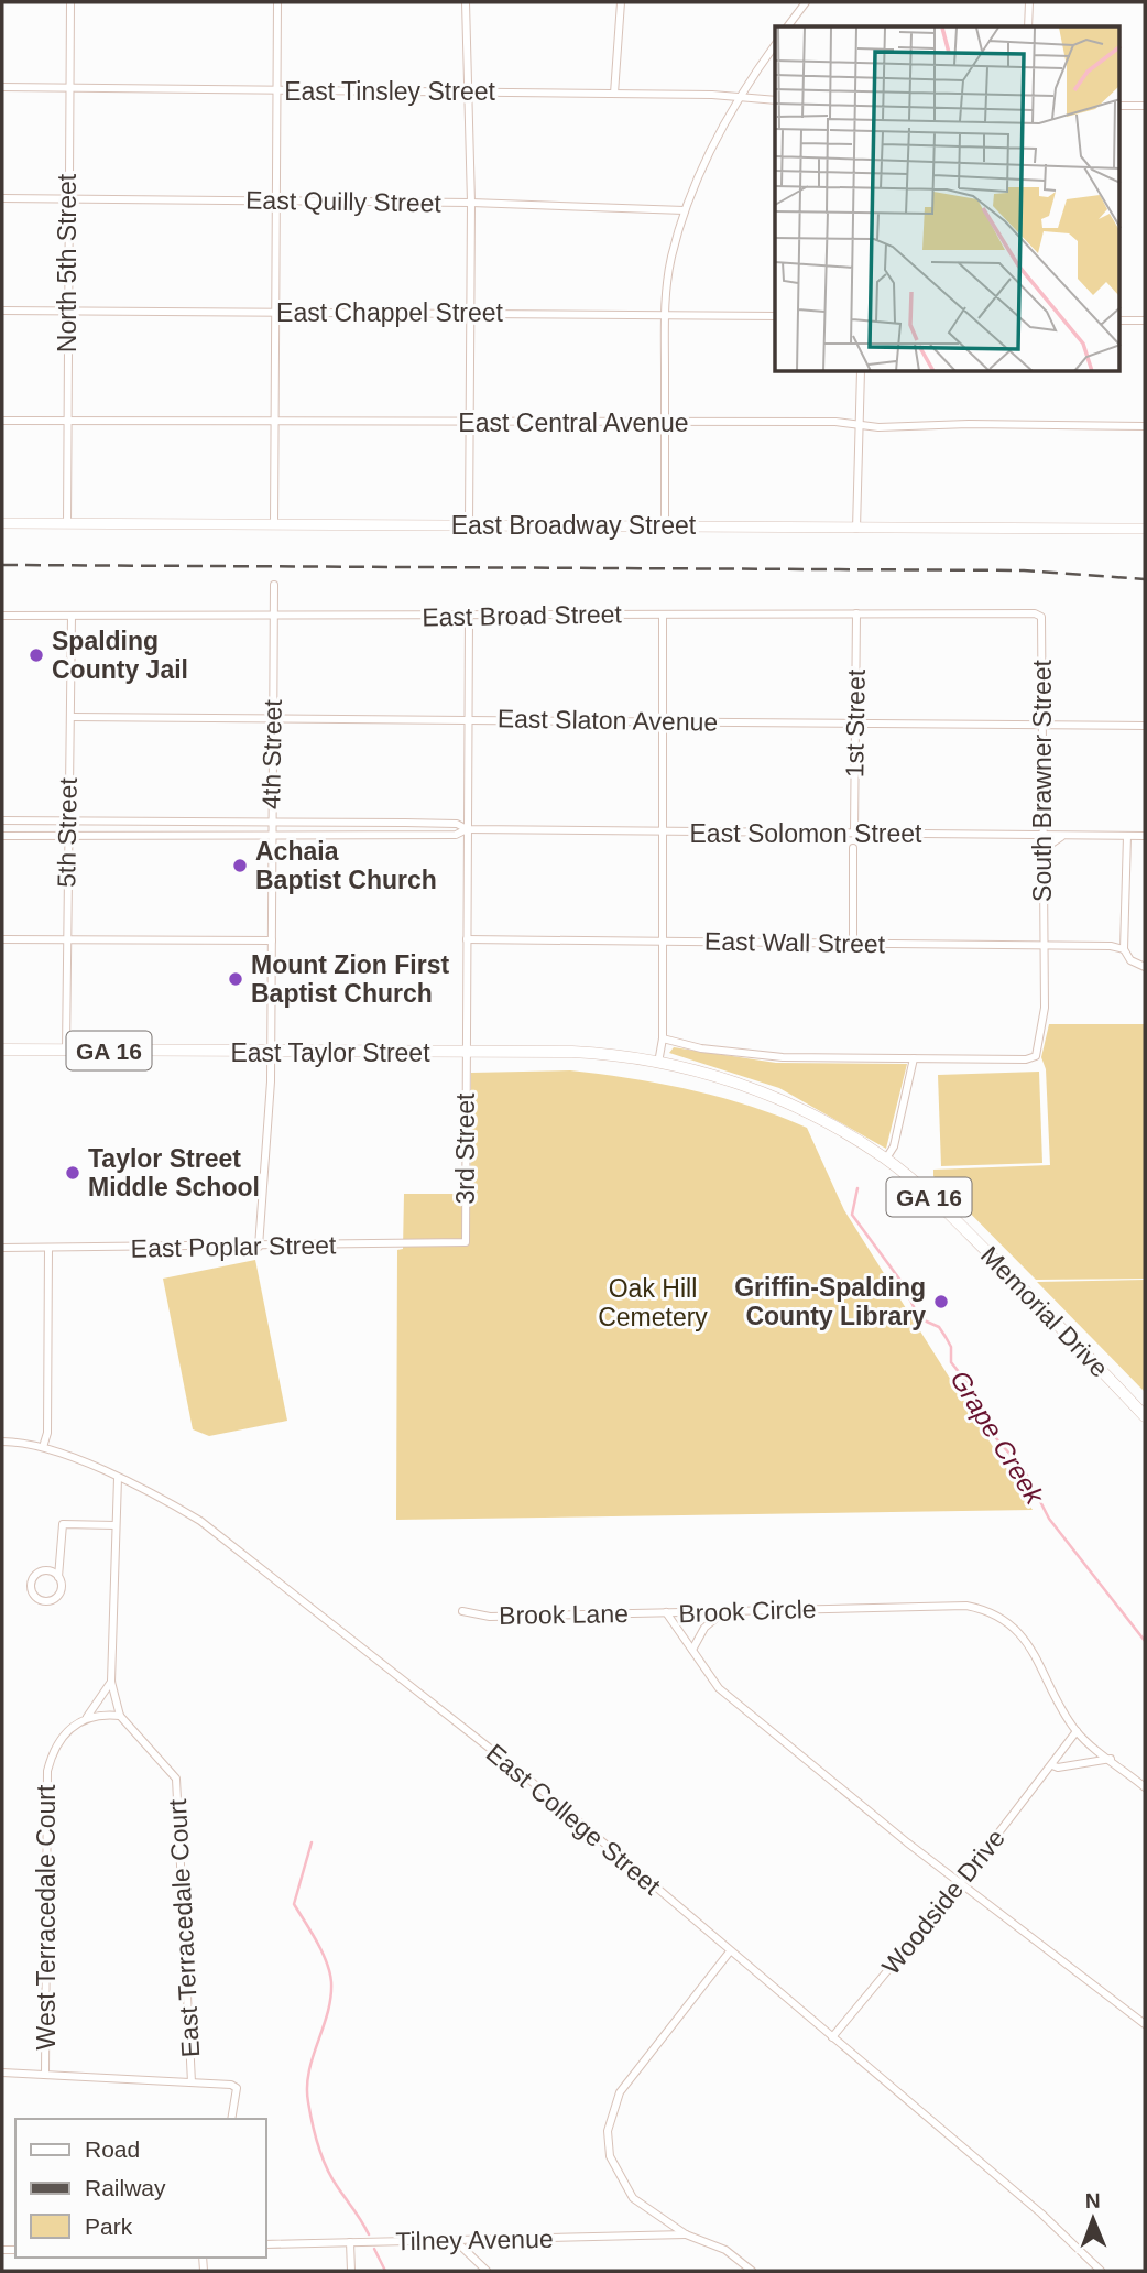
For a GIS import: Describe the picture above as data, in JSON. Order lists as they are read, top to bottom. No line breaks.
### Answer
{"streets":{"main road":["East Broadway Street","GA 16","East Taylor Street","Memorial Drive"],"street":["East Tinsley Street","East Quilly Street","North 5th Street","East Chappel Street","East Central Avenue","East Broad Street","East Slaton Avenue","1st Street","4th Street","South Brawner Street","5th Street","East Solomon Street","East Wall Street","3rd Street","East Poplar Street","Brook Circle","Brook Lane","East College Street","Woodside Drive","West Terracedale Court","East Terracedale Court","Tilney Avenue"]},"crossings":[["East Tinsley Street","North 5th Street"],["East Quilly Street","North 5th Street"],["North 5th Street","East Chappel Street"],["North 5th Street","East Central Avenue"],["North 5th Street","East Broadway Street"],["East Broad Street","1st Street"],["East Broad Street","4th Street"],["East Broad Street","South Brawner Street"],["East Broad Street","5th Street"],["East Broad Street","3rd Street"],["East Slaton Avenue","1st Street"],["East Slaton Avenue","4th Street"],["East Slaton Avenue","South Brawner Street"],["East Slaton Avenue","5th Street"],["East Slaton Avenue","3rd Street"],["1st Street","East Solomon Street"],["4th Street","East Solomon Street"],["4th Street","East Taylor Street"],["4th Street","East Poplar Street"],["South Brawner Street","East Solomon Street"],["South Brawner Street","East Wall Street"],["5th Street","East Solomon Street"],["5th Street","East Taylor Street"],["East Solomon Street","3rd Street"],["East Wall Street","3rd Street"],["East Taylor Street","3rd Street"],["East Taylor Street","Memorial Drive"],["3rd Street","East Poplar Street"],["Brook Circle","Brook Lane"],["Brook Circle","Woodside Drive"],["East College Street","Woodside Drive"]],"water":["Grape Creek"],"parks":["Oak Hill Cemetery"],"places":["Spalding County Jail","Achaia Baptist Church","Mount Zion First Baptist Church","Taylor Street Middle School","Griffin-Spalding County Library"],"legend":["Road","Railway","Park"],"north":"top"}
